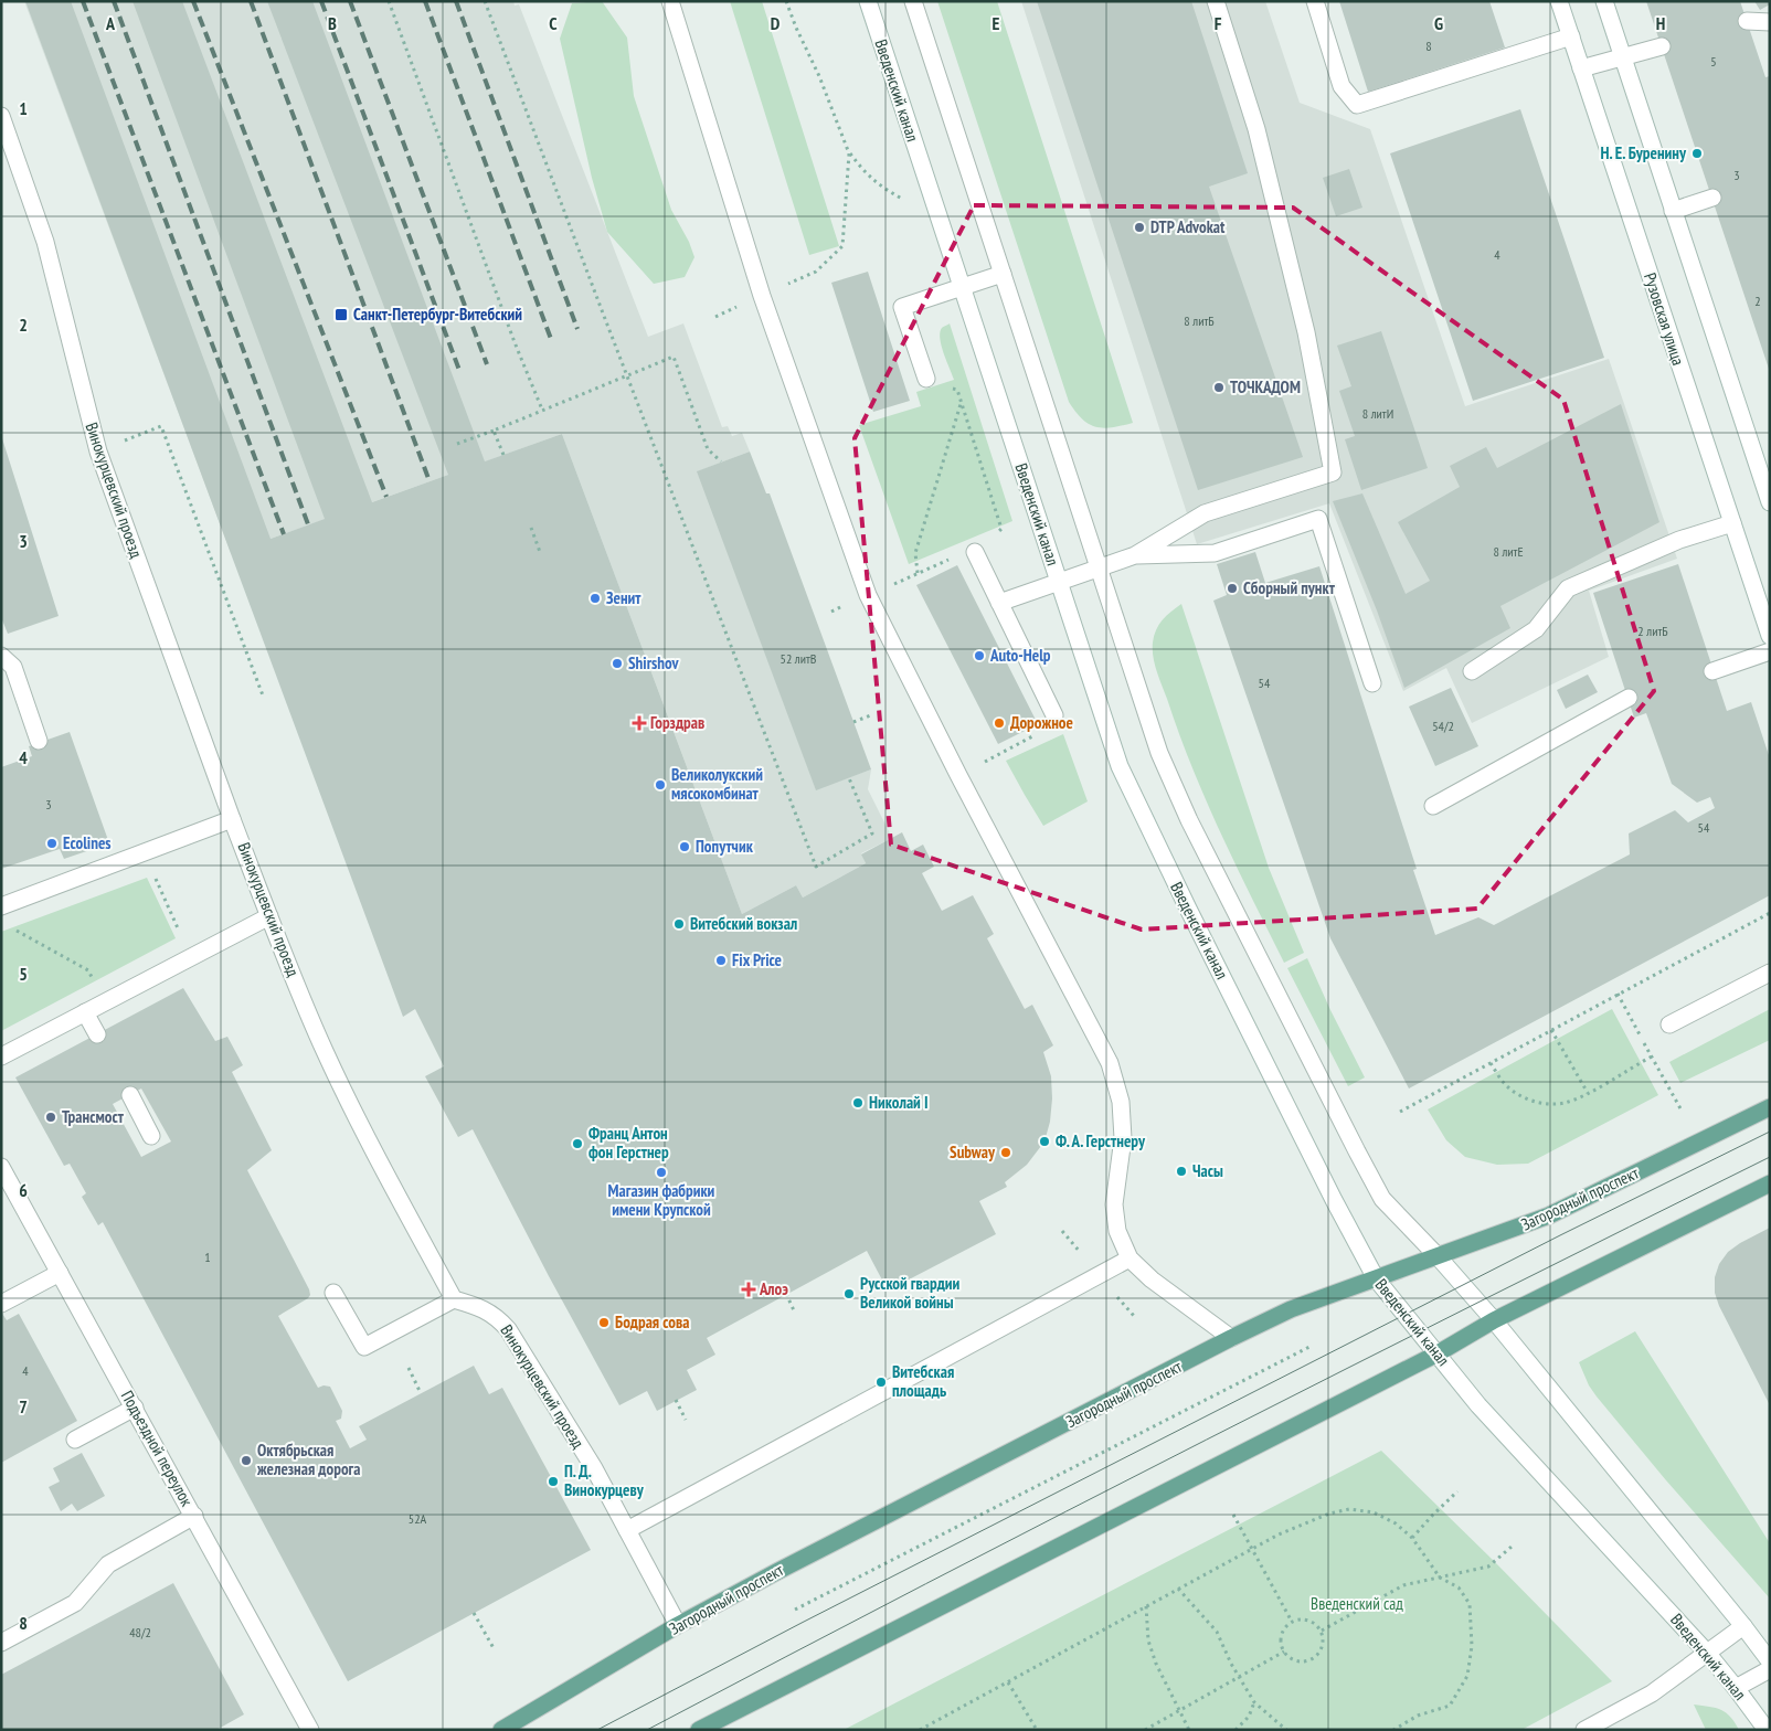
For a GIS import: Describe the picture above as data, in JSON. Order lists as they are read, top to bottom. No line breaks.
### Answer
{"streets":{"main road":["Загородный проспект"],"street":["Введенский канал","Рузовская улица","Винокурцевский проезд","Подъездной переулок"]},"crossings":[["Введенский канал","Загородный проспект"],["Винокурцевский проезд","Загородный проспект"]],"parks":["Введенский сад"],"places":{"other":["Н. Е. Буренину","DTP Advokat","ТОЧКАДОМ","Сборный пункт","Зенит","Auto-Help","Shirshov","Дорожное","Великолукский мясокомбинат","Ecolines","Попутчик","Витебский вокзал","Fix Price","Николай I","Трансмост","Ф. А. Герстнеру","Франц Антон фон Герстнер","Subway","Часы","Магазин фабрики имени Крупской","Русской гвардии Великой войны","Бодрая сова","Витебская площадь","Октябрьская железная дорога","П. Д. Винокурцеву"],"transit":["Санкт-Петербург-Витебский"],"health":["Горздрав","Алоэ"]},"house_numbers":["8","5","3","4","2","8 литБ","8 литИ","8 литЕ","2 литБ","52 литВ","54","54/2","3","54","1","4","52А","48/2"],"grid":{"columns":["A","B","C","D","E","F","G","H"],"rows":["1","2","3","4","5","6","7","8"]}}
